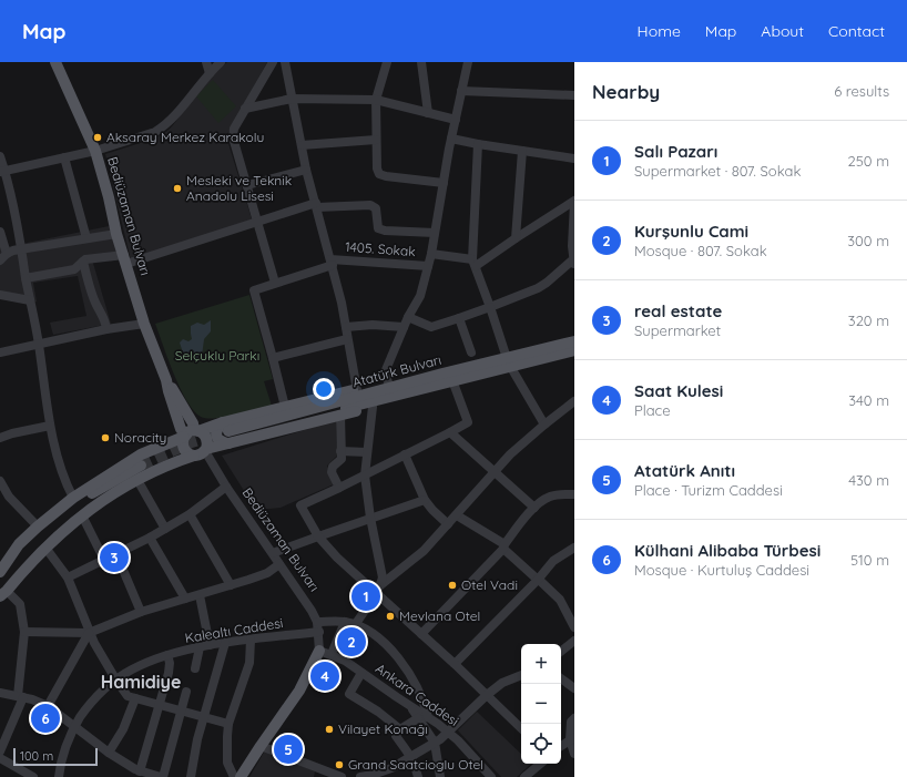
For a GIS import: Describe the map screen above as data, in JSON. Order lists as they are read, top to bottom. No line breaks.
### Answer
{"streets":{"main road":["Bediüzaman Bulvarı","Atatürk Bulvarı"],"street":["1405. Sokak","Kalealtı Caddesi","Ankara Caddesi"]},"districts":["Hamidiye"],"parks":["Selçuklu Parkı"],"places":["Aksaray Merkez Karakolu","Mesleki ve Teknik Anadolu Lisesi","Noracity","Otel Vadi","Mevlana Otel","Vilayet Konağı","Grand Saatcioglu Otel"],"scale_bar":"100 m","page":{"header":"Map","nav":["Home","Map","About","Contact"],"heading":["Nearby","6 results"],"list":[{"mark":"1","name":"Salı Pazarı","note":"Supermarket · 807. Sokak","value":"250 m"},{"mark":"2","name":"Kurşunlu Cami","note":"Mosque · 807. Sokak","value":"300 m"},{"mark":"3","name":"real estate","note":"Supermarket","value":"320 m"},{"mark":"4","name":"Saat Kulesi","note":"Place","value":"340 m"},{"mark":"5","name":"Atatürk Anıtı","note":"Place · Turizm Caddesi","value":"430 m"},{"mark":"6","name":"Külhani Alibaba Türbesi","note":"Mosque · Kurtuluş Caddesi","value":"510 m"}],"pins":["3","1","2","4","6","5"],"map_buttons":["+","−"],"scale":"100 m"}}
